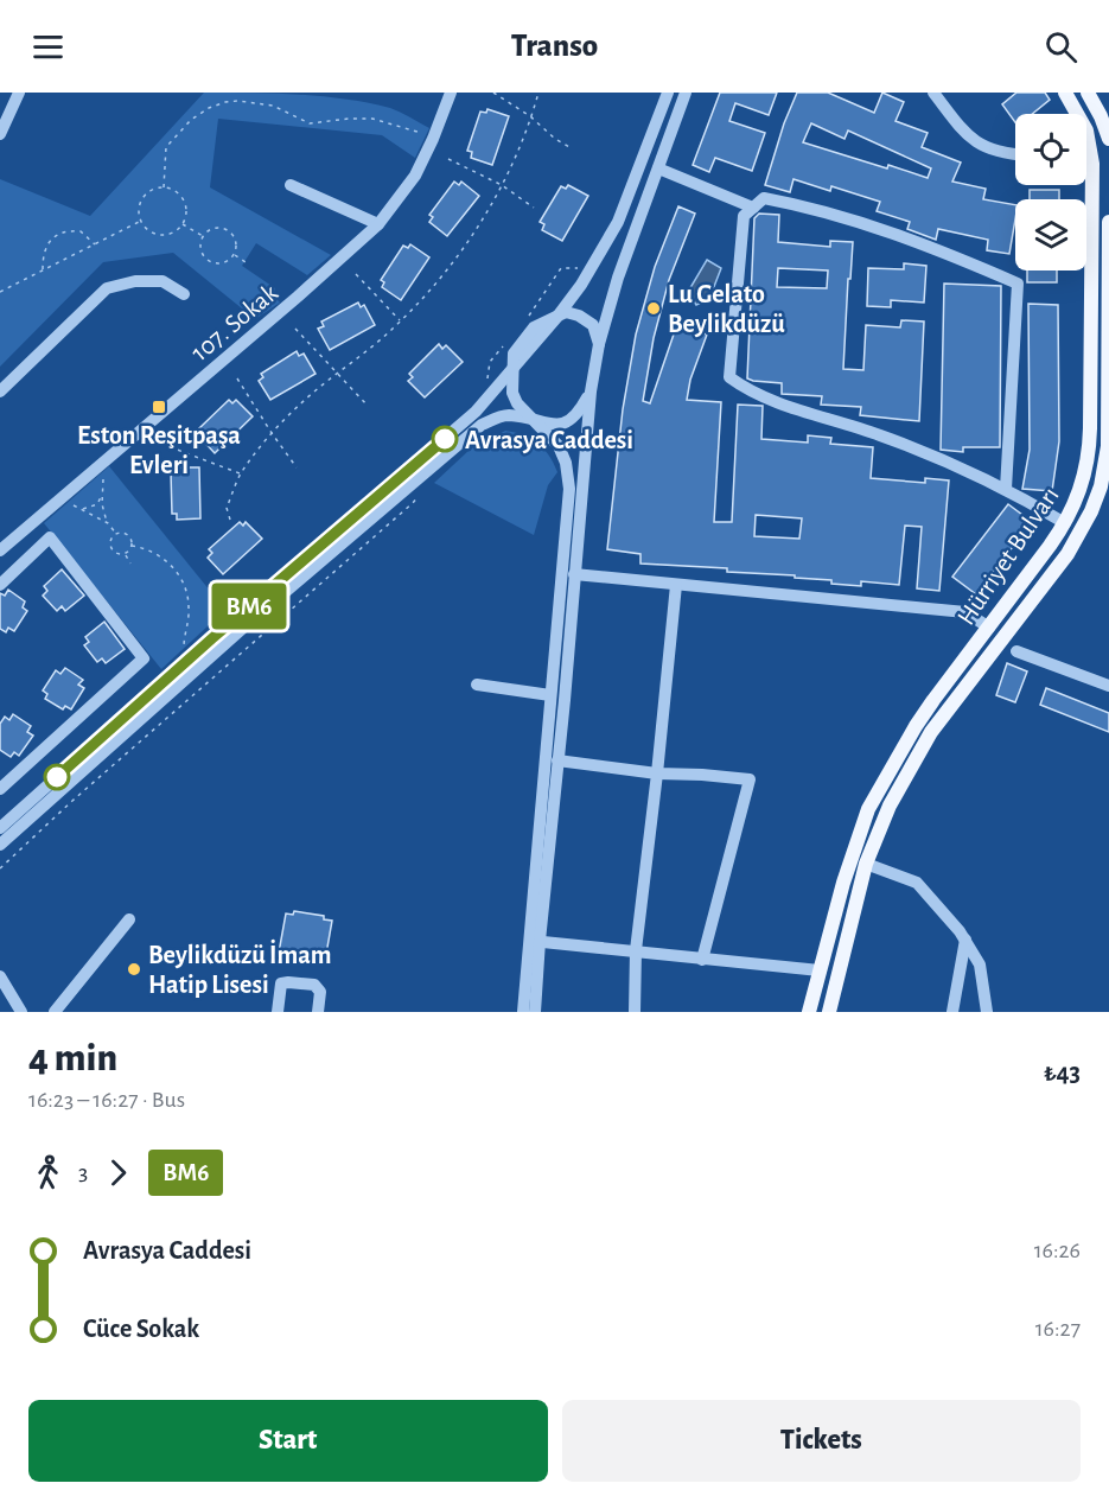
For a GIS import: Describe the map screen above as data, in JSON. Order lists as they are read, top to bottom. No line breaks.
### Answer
{"streets":{"main road":["Hürriyet Bulvarı"],"street":["107. Sokak"]},"places":{"other":["Lu Gelato Beylikdüzü","Avrasya Caddesi","Beylikdüzü İmam Hatip Lisesi"],"transit":["Eston Reşitpaşa Evleri"]},"lines":["bus line BM6"],"page":{"header":"Transo","on_map":"BM6","heading":["4 min","16:23 – 16:27 · Bus","₺43"],"legs":["3","BM6"],"list":[{"name":"Avrasya Caddesi","value":"16:26"},{"name":"Cüce Sokak","value":"16:27"}],"buttons":["Start","Tickets"]}}
